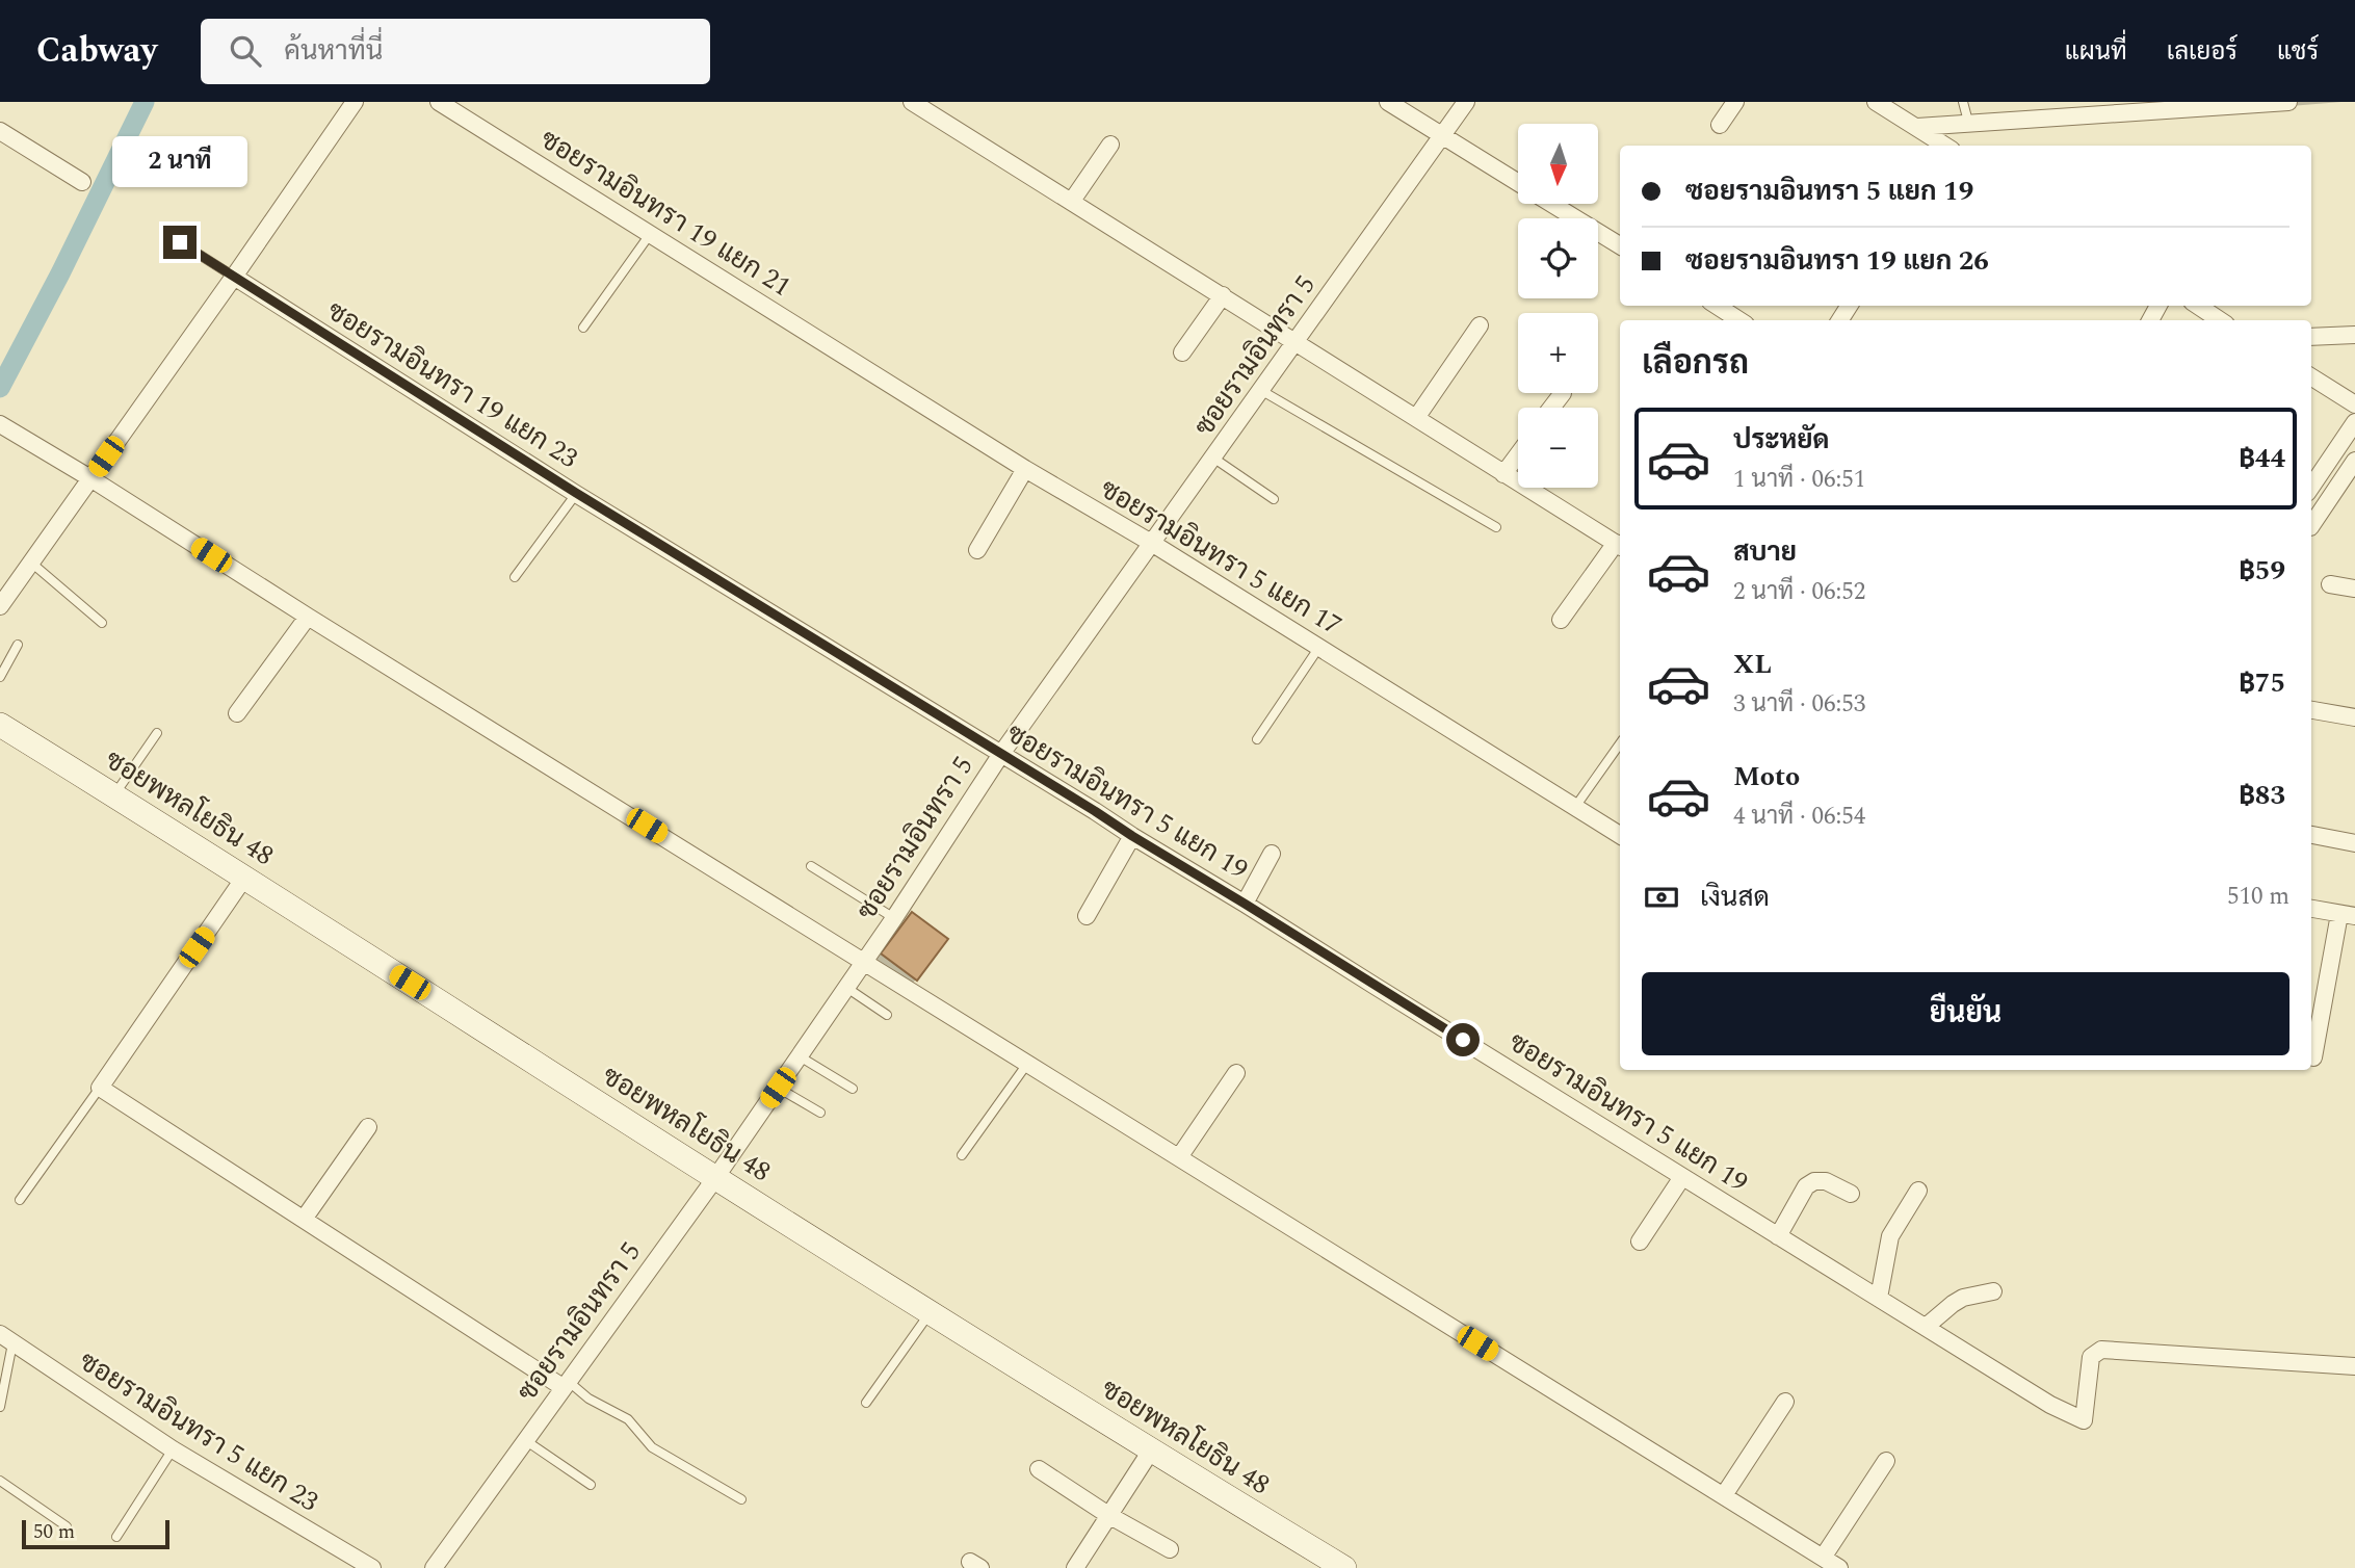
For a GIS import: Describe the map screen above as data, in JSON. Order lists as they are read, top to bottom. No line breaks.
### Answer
{"streets":{"street":["ซอยรามอินทรา 19 แยก 21","ซอยรามอินทรา 5","ซอยรามอินทรา 19 แยก 23","ซอยรามอินทรา 5 แยก 17","ซอยรามอินทรา 5 แยก 19","ซอยพหลโยธิน 48","ซอยรามอินทรา 5 แยก 23"]},"crossings":[["ซอยรามอินทรา 19 แยก 21","ซอยรามอินทรา 5 แยก 17"],["ซอยรามอินทรา 5","ซอยรามอินทรา 5 แยก 17"],["ซอยรามอินทรา 5","ซอยรามอินทรา 5 แยก 19"],["ซอยรามอินทรา 5","ซอยพหลโยธิน 48"],["ซอยรามอินทรา 19 แยก 23","ซอยรามอินทรา 5 แยก 19"]],"scale_bar":"50 m","north":"bottom","page":{"header":"Cabway","search":"ค้นหาที่นี่","nav":["แผนที่","เลเยอร์","แชร์"],"map_buttons":["+","−"],"bubble":"2 นาที","banner":["ซอยรามอินทรา 5 แยก 19","ซอยรามอินทรา 19 แยก 26"],"heading":"เลือกรถ","list":[{"name":"ประหยัด","note":"1 นาที · 06:51","value":"฿44"},{"name":"สบาย","note":"2 นาที · 06:52","value":"฿59"},{"name":"XL","note":"3 นาที · 06:53","value":"฿75"},{"name":"Moto","note":"4 นาที · 06:54","value":"฿83"}],"pay":["เงินสด","510 m"],"buttons":"ยืนยัน","scale":"50 m"}}
